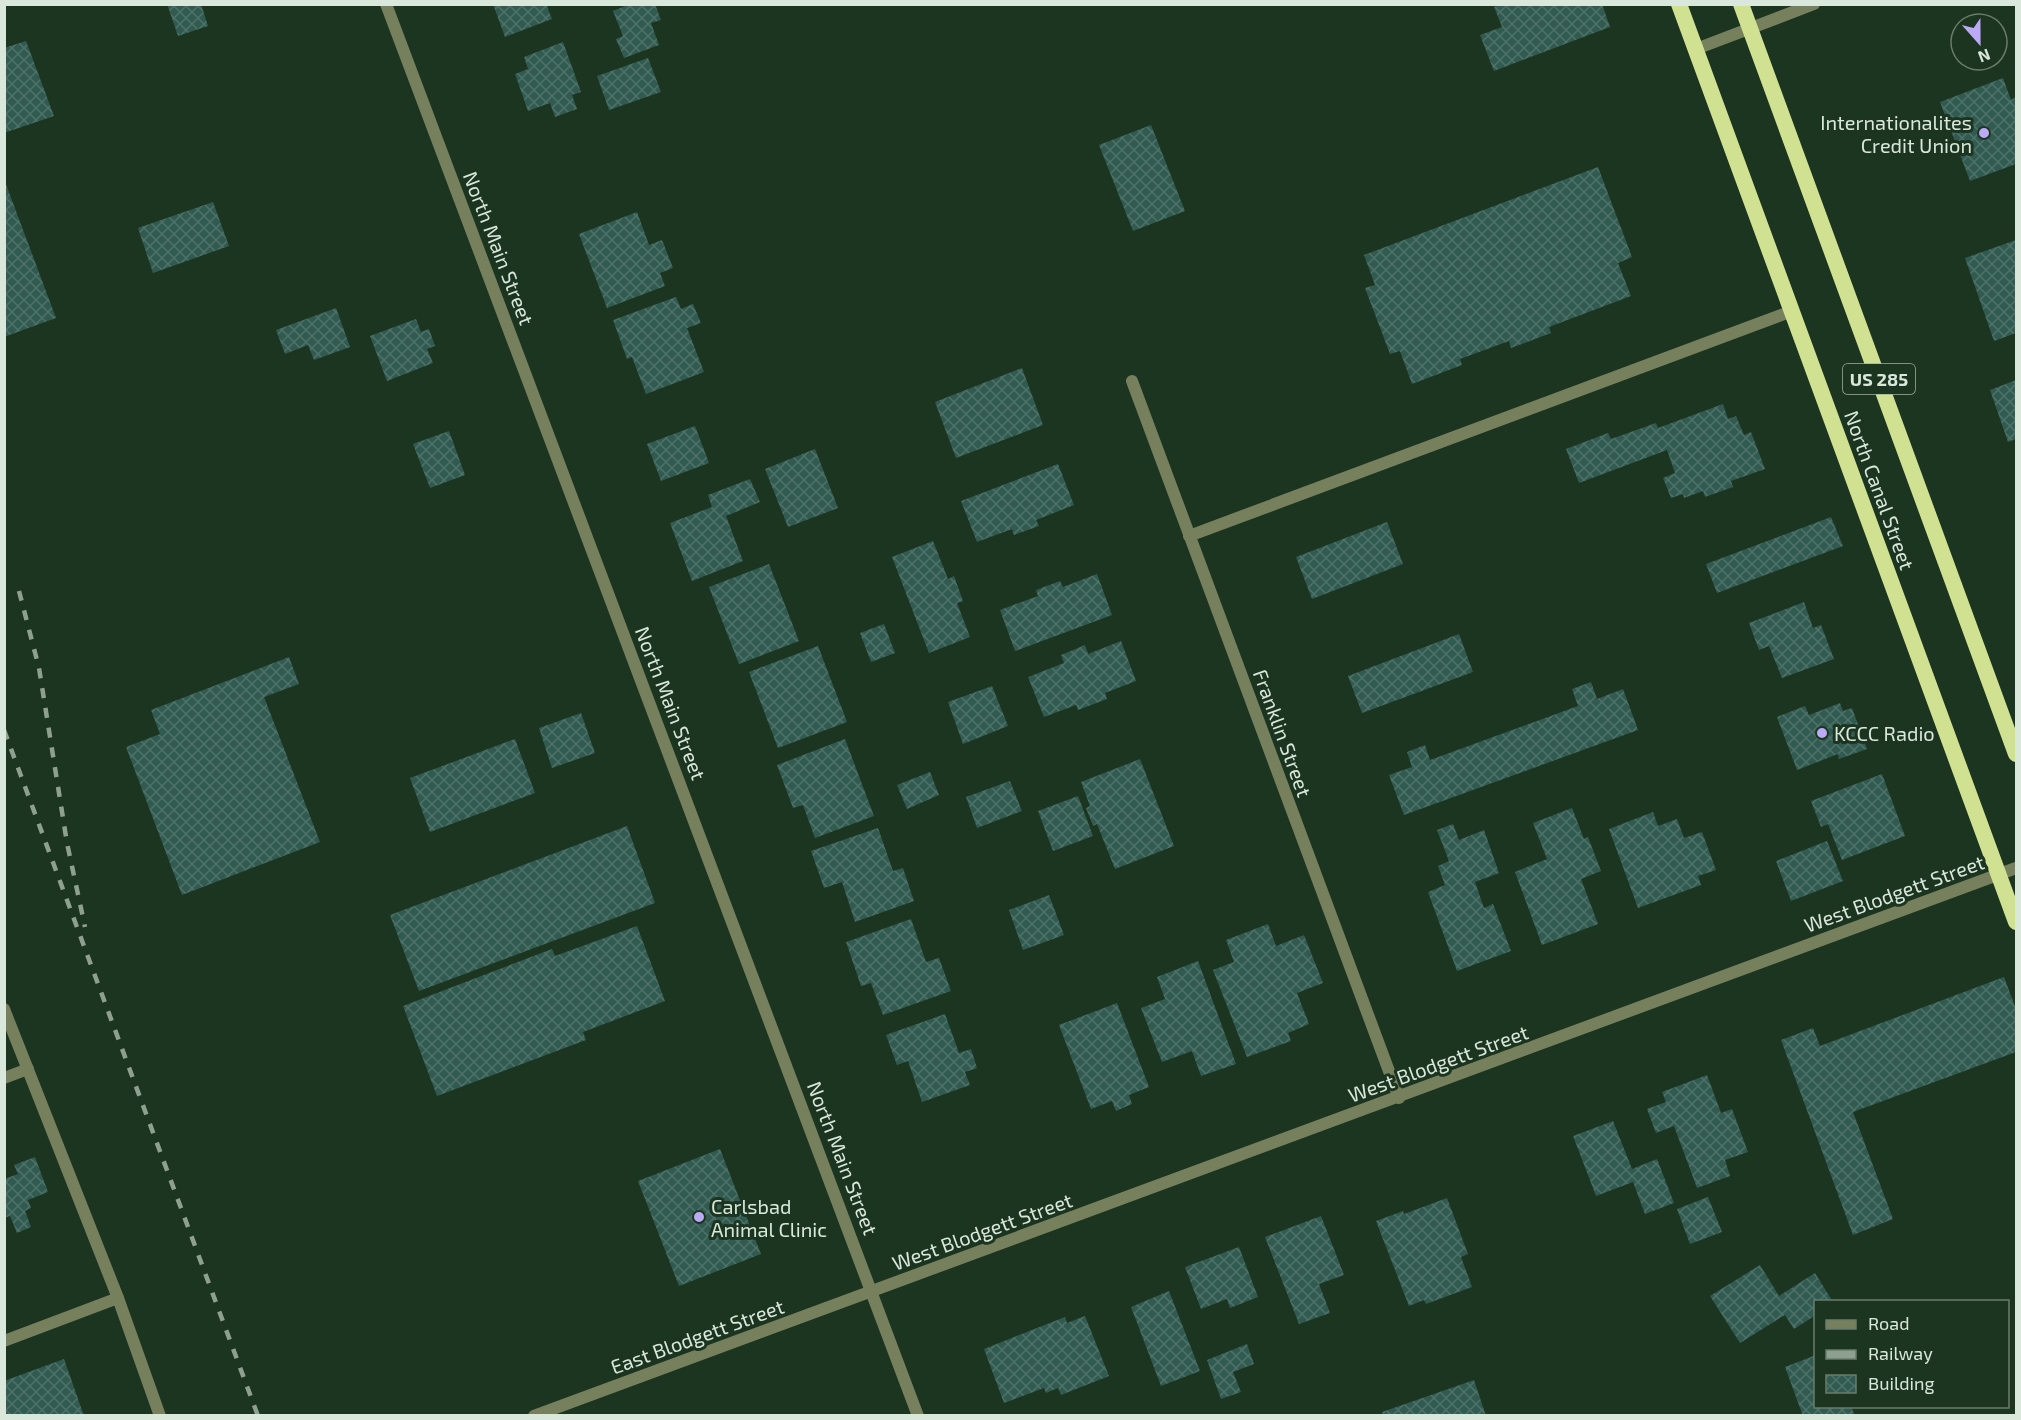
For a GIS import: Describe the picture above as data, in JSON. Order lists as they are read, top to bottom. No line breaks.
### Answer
{"streets":{"highway":["US 285","North Canal Street"],"street":["North Main Street","Franklin Street","West Blodgett Street","East Blodgett Street"]},"crossings":[["North Main Street","West Blodgett Street"],["North Main Street","East Blodgett Street"],["North Canal Street","West Blodgett Street"],["Franklin Street","West Blodgett Street"],["West Blodgett Street","East Blodgett Street"]],"places":["Internationalites Credit Union","KCCC Radio","Carlsbad Animal Clinic"],"legend":["Road","Railway","Building"],"north":"bottom"}
